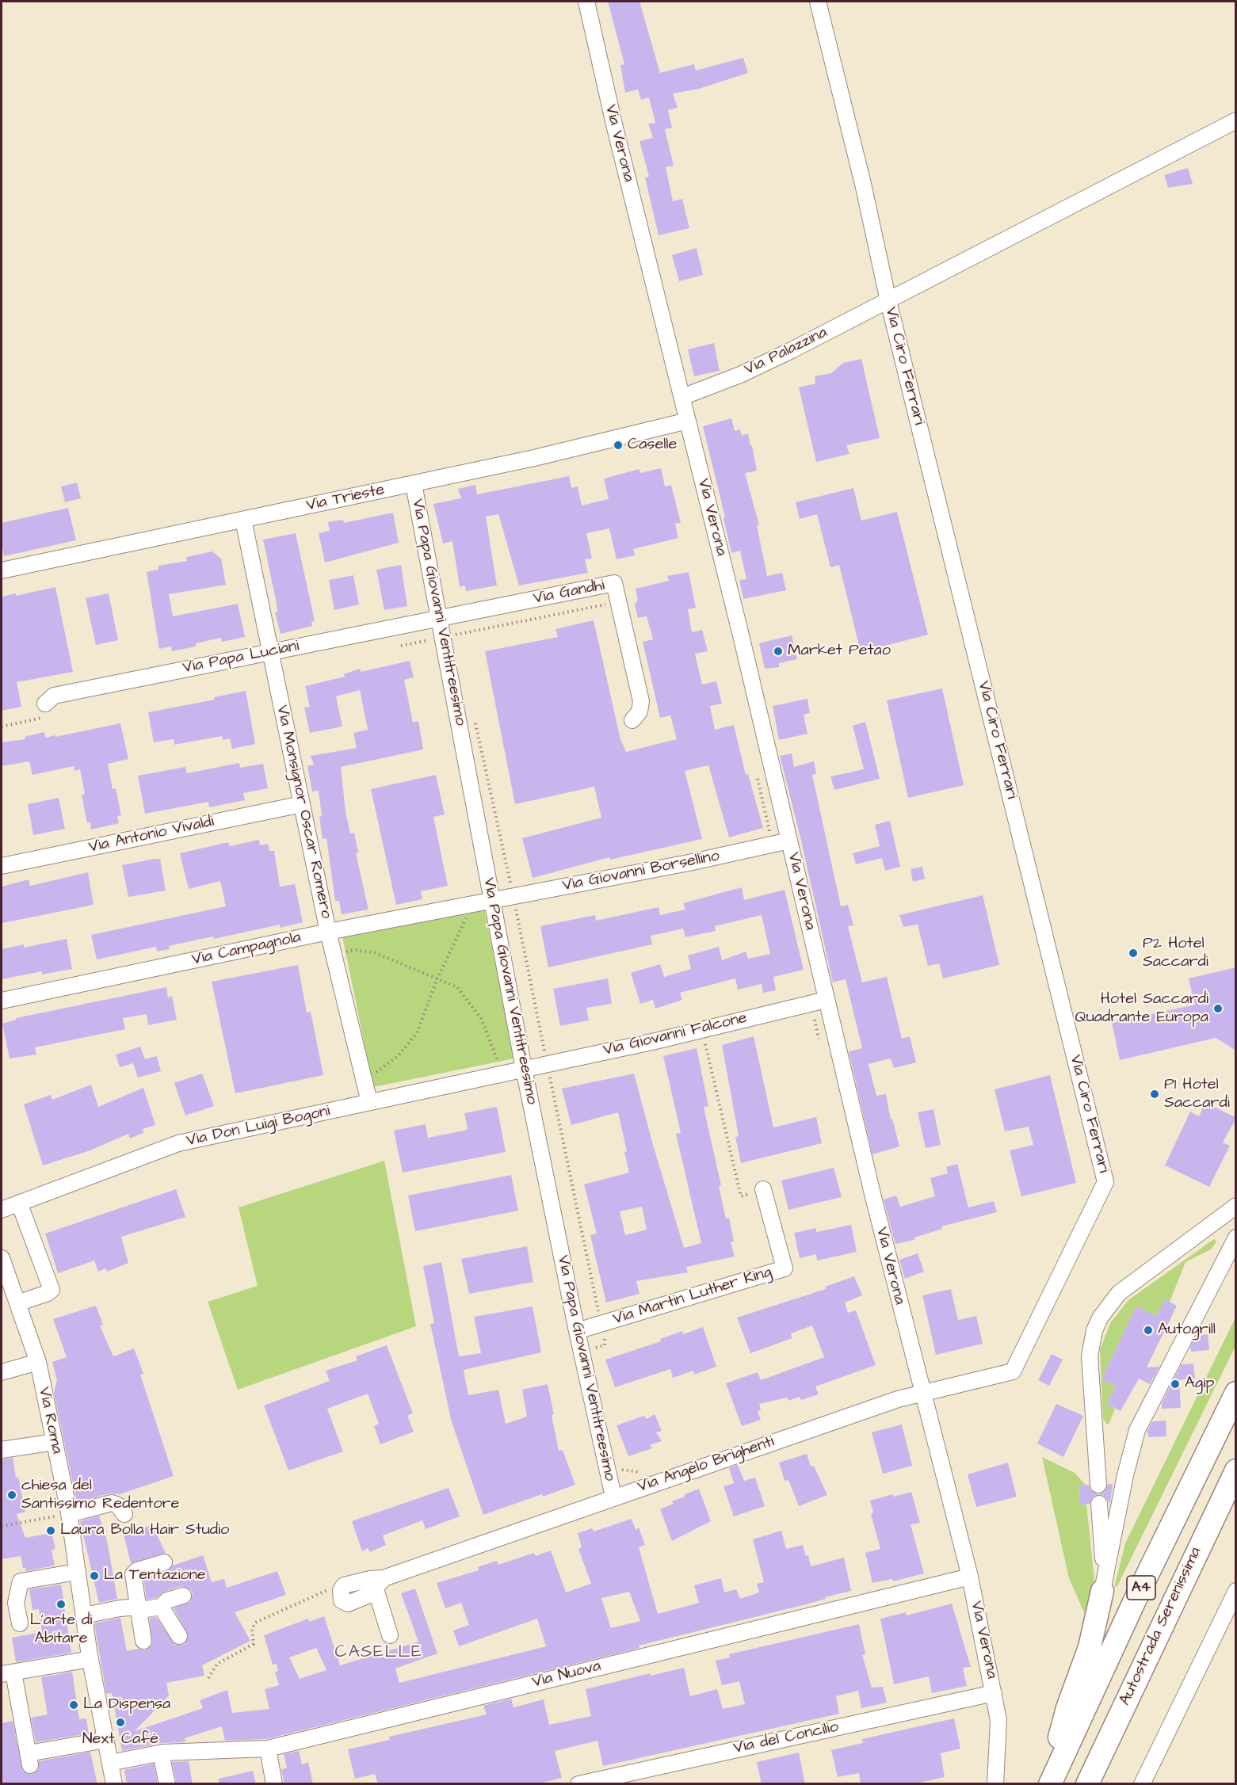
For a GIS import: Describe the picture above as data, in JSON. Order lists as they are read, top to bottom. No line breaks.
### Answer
{"streets":{"highway":["A4","Autostrada Serenissima"],"street":["Via Verona","Via Palazzina","Via Ciro Ferrari","Via Trieste","Via Gandhi","Via Papa Giovanni Ventitreesimo","Via Papa Luciani","Via Monsignor Oscar Romero","Via Antonio Vivaldi","Via Giovanni Borsellino","Via Campagnola","Via Giovanni Falcone","Via Don Luigi Bogoni","Via Martin Luther King","Via Roma","Via Angelo Brighenti","Via Nuova","Via del Concilio"]},"crossings":[["Via Verona","Via Palazzina"],["Via Verona","Via Ciro Ferrari"],["Via Verona","Via Trieste"],["Via Verona","Via Giovanni Borsellino"],["Via Verona","Via Giovanni Falcone"],["Via Verona","Via Angelo Brighenti"],["Via Verona","Via Nuova"],["Via Verona","Via del Concilio"],["Via Palazzina","Via Ciro Ferrari"],["Via Ciro Ferrari","Via Angelo Brighenti"],["Via Trieste","Via Papa Giovanni Ventitreesimo"],["Via Trieste","Via Monsignor Oscar Romero"],["Via Gandhi","Via Papa Giovanni Ventitreesimo"],["Via Gandhi","Via Papa Luciani"],["Via Papa Giovanni Ventitreesimo","Via Papa Luciani"],["Via Papa Giovanni Ventitreesimo","Via Giovanni Borsellino"],["Via Papa Giovanni Ventitreesimo","Via Campagnola"],["Via Papa Giovanni Ventitreesimo","Via Giovanni Falcone"],["Via Papa Giovanni Ventitreesimo","Via Don Luigi Bogoni"],["Via Papa Giovanni Ventitreesimo","Via Martin Luther King"],["Via Papa Giovanni Ventitreesimo","Via Angelo Brighenti"],["Via Papa Luciani","Via Monsignor Oscar Romero"],["Via Monsignor Oscar Romero","Via Antonio Vivaldi"],["Via Monsignor Oscar Romero","Via Campagnola"],["Via Monsignor Oscar Romero","Via Don Luigi Bogoni"],["Via Giovanni Borsellino","Via Campagnola"],["Via Giovanni Falcone","Via Don Luigi Bogoni"],["Via Roma","Via Nuova"]],"districts":["CASELLE"],"places":["Caselle","Market Petao","P2 Hotel Saccardi","Hotel Saccardi Quadrante Europa","P1 Hotel Saccardi","Autogrill","Agip","chiesa del Santissimo Redentore","Laura Bolla Hair Studio","La Tentazione","L'arte di Abitare","La Dispensa","Next Cafè"]}
